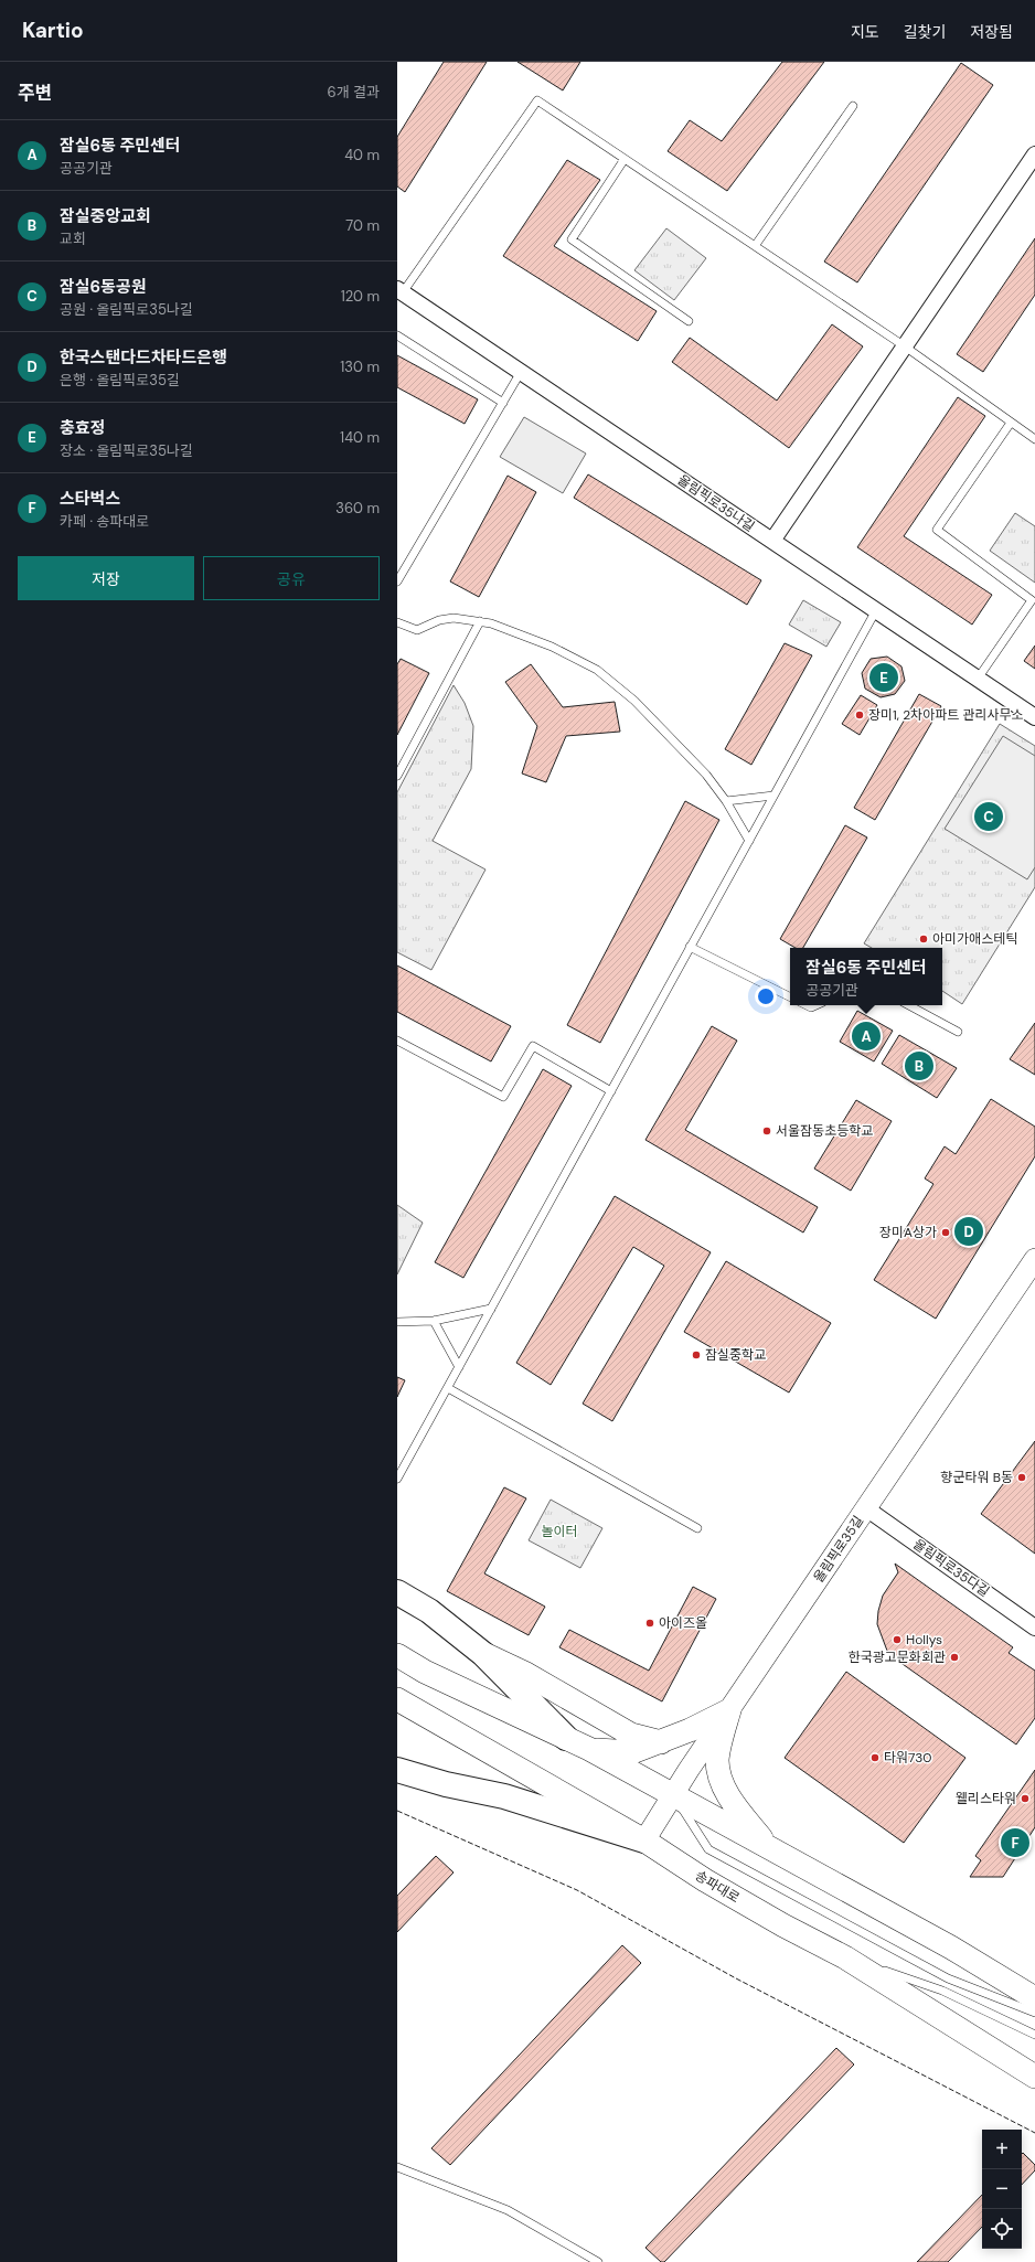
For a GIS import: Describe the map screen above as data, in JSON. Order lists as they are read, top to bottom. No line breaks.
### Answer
{"streets":{"main road":["송파대로"],"street":["올림픽로35나길","올림픽로35길","올림픽로35다길"]},"crossings":[["올림픽로35길","올림픽로35다길"],["올림픽로35길","송파대로"]],"parks":["놀이터"],"places":["장미1, 2차아파트 관리사무소","아미가애스테틱","서울잠동초등학교","장미A상가","잠실중학교","향군타워 B동","아이즈올","Hollys","한국광고문화회관","타워730","웰리스타워"],"page":{"header":"Kartio","nav":["지도","길찾기","저장됨"],"heading":["주변","6개 결과"],"list":[{"mark":"A","name":"잠실6동 주민센터","note":"공공기관","value":"40 m"},{"mark":"B","name":"잠실중앙교회","note":"교회","value":"70 m"},{"mark":"C","name":"잠실6동공원","note":"공원 · 올림픽로35나길","value":"120 m"},{"mark":"D","name":"한국스탠다드차타드은행","note":"은행 · 올림픽로35길","value":"130 m"},{"mark":"E","name":"충효정","note":"장소 · 올림픽로35나길","value":"140 m"},{"mark":"F","name":"스타벅스","note":"카페 · 송파대로","value":"360 m"}],"buttons":["저장","공유"],"pins":["E","C","A","B","D","F"],"popup":["잠실6동 주민센터","공공기관"],"map_buttons":["+","−"]}}
